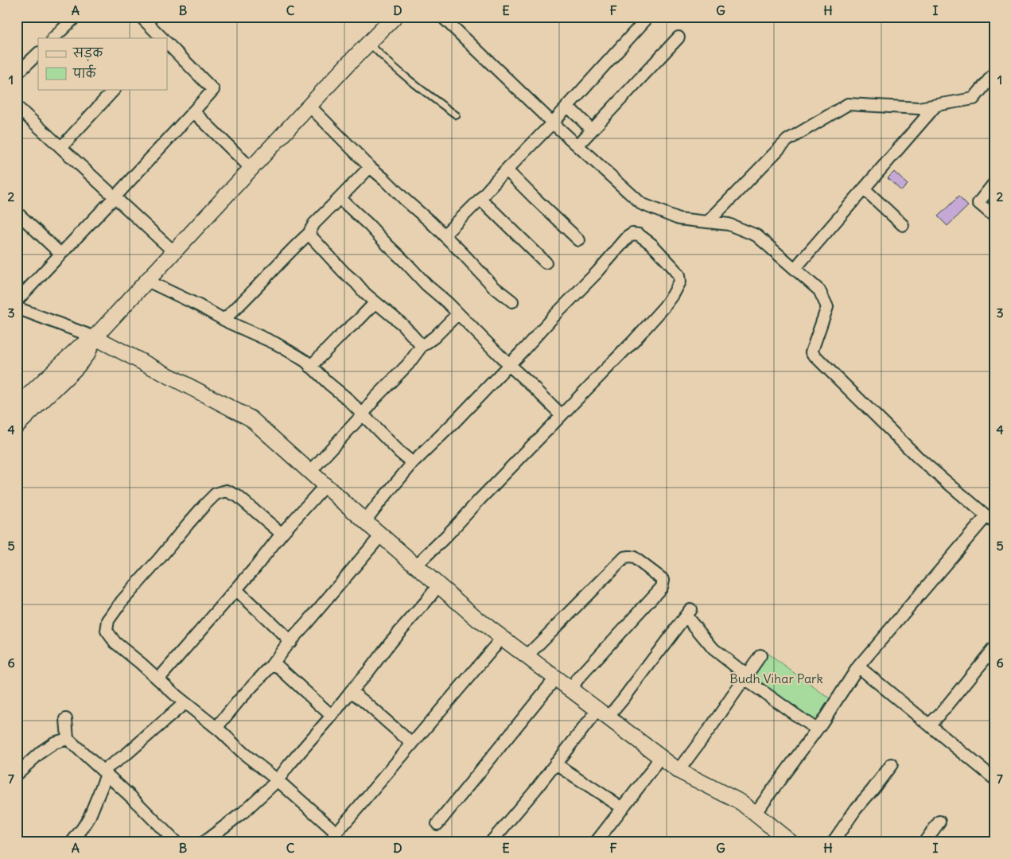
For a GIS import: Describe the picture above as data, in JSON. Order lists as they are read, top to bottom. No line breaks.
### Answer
{"parks":["Budh Vihar Park"],"legend":["सड़क","पार्क"],"grid":{"columns":["A","B","C","D","E","F","G","H","I"],"rows":["1","2","3","4","5","6","7"]}}
